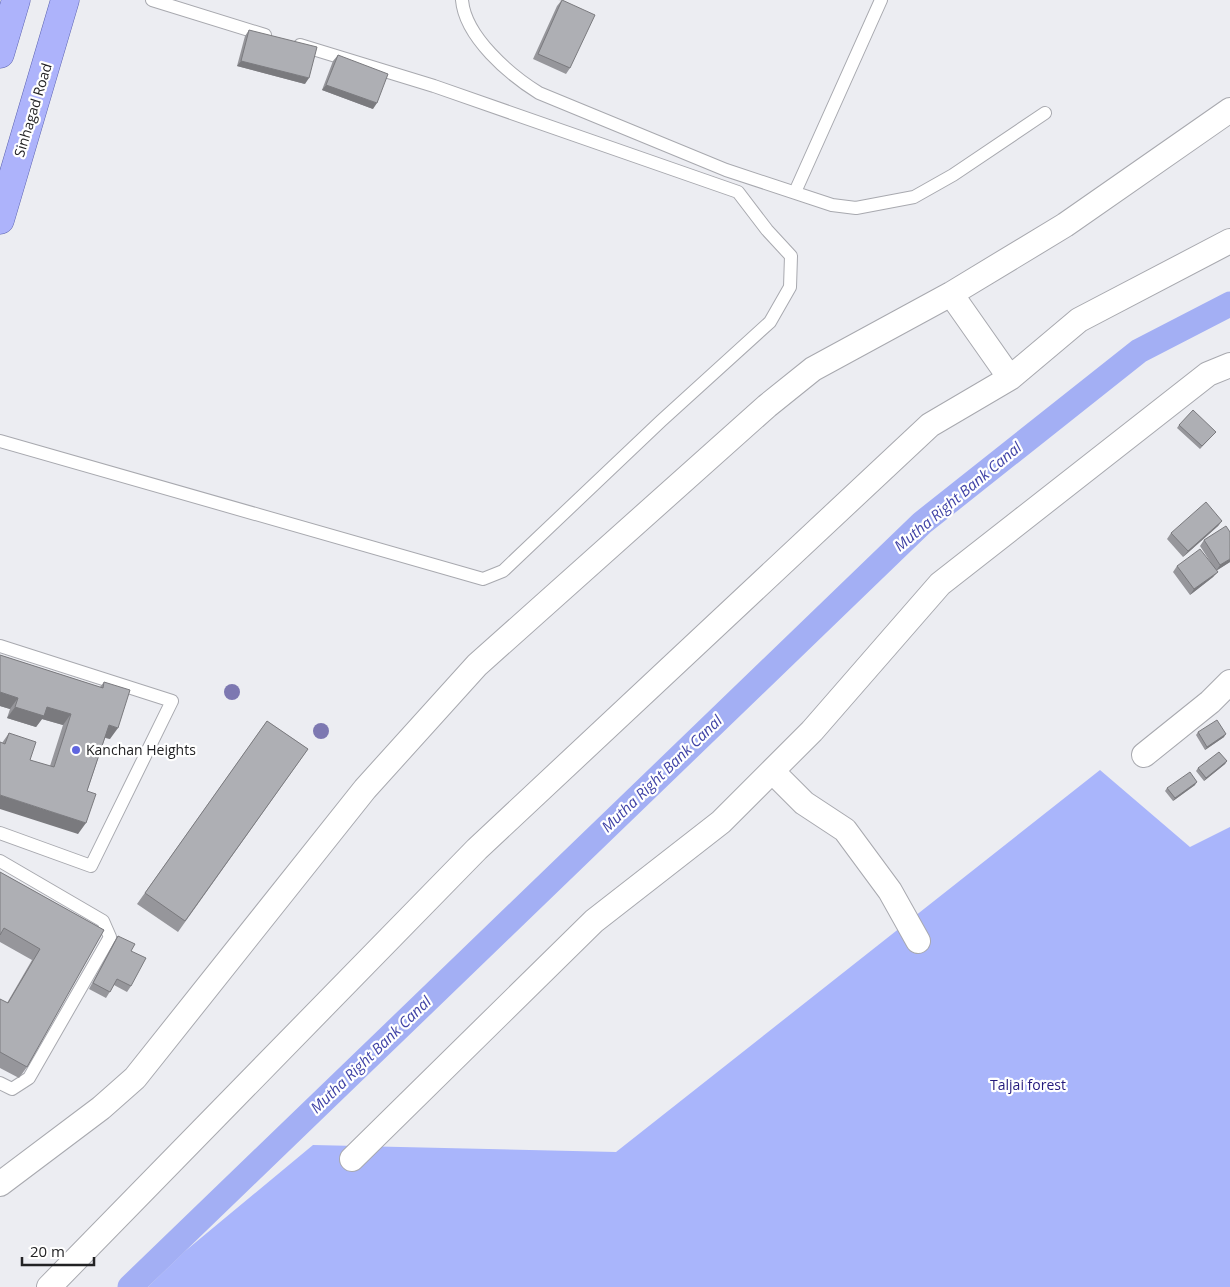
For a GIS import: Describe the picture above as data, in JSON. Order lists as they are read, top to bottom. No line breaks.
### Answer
{"streets":{"main road":["Sinhagad Road"]},"water":["Mutha Right Bank Canal"],"parks":["Taljai forest"],"places":["Kanchan Heights"],"scale_bar":"20 m"}
